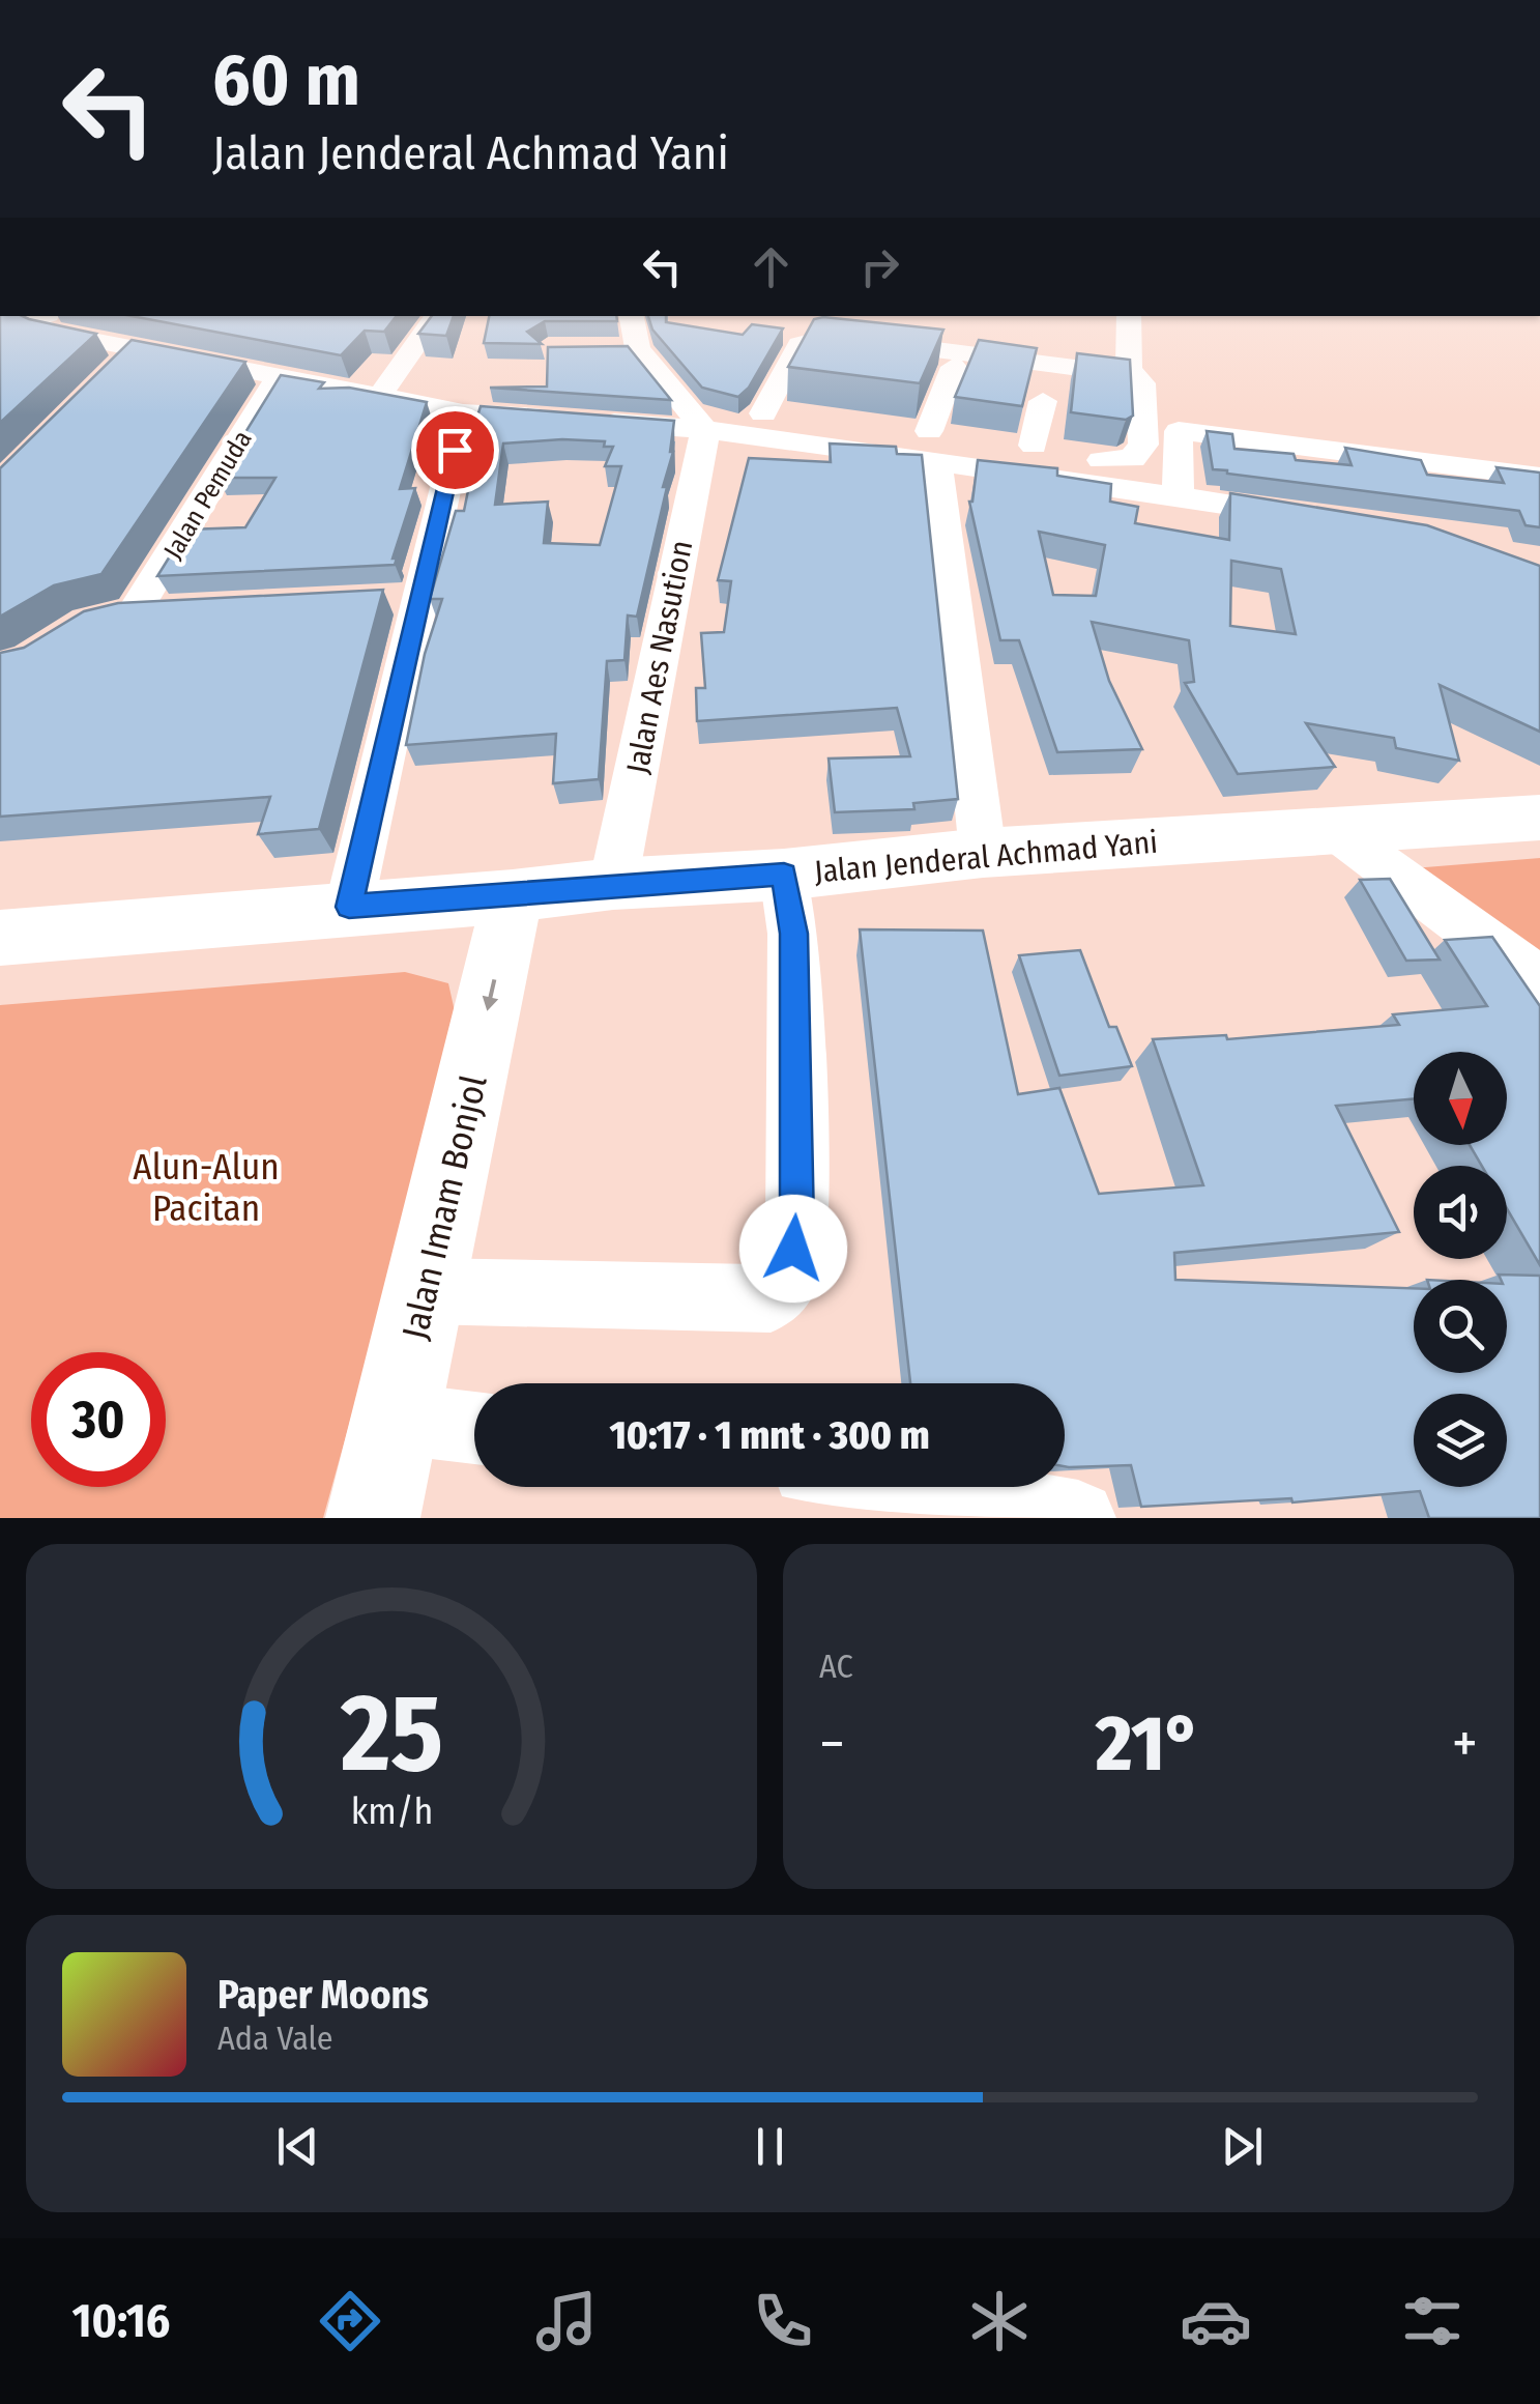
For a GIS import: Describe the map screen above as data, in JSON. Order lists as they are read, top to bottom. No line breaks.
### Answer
{"streets":{"main road":["Jalan Jenderal Achmad Yani","Jalan Imam Bonjol"],"street":["Jalan Pemuda","Jalan Aes Nasution"]},"crossings":[["Jalan Aes Nasution","Jalan Jenderal Achmad Yani"],["Jalan Jenderal Achmad Yani","Jalan Imam Bonjol"]],"one_way":["Jalan Imam Bonjol"],"parks":["Alun-Alun Pacitan"],"north":"bottom","page":{"turn":["60 m","Jalan Jenderal Achmad Yani"],"limit":"30","trip":"10:17 · 1 mnt · 300 m","tile":"AC","heat":["−","21°","+"],"song":["Paper Moons","Ada Vale"],"tabs":"10:16","gauge":["25","km/h"]}}
